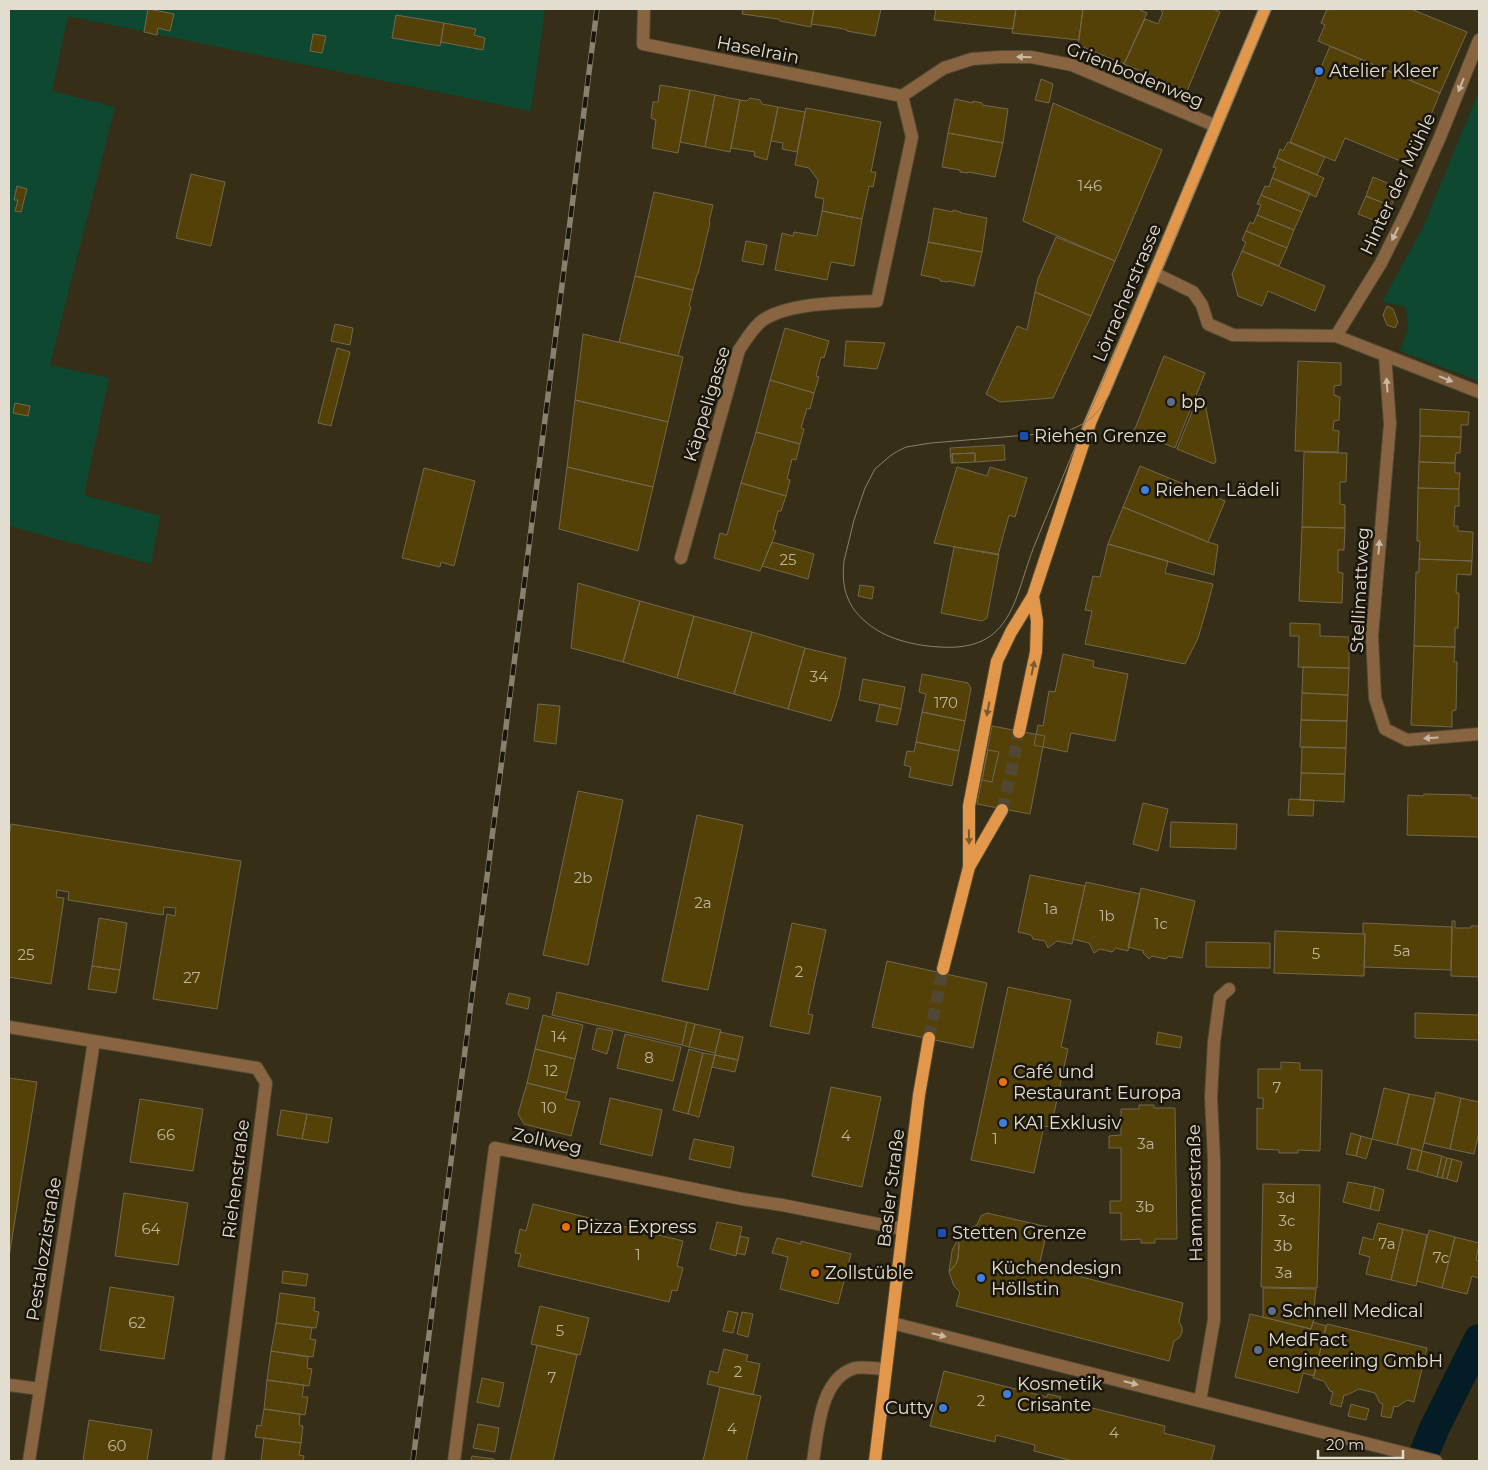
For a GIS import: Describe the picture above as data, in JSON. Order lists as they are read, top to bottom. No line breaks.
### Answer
{"streets":{"main road":["Lörracherstrasse","Basler Straße"],"street":["Haselrain","Grienbodenweg","Hinter der Mühle","Käppeligasse","Stellimattweg","Zollweg","Riehenstraße","Hammerstraße","Pestalozzistraße"]},"crossings":[["Haselrain","Grienbodenweg"],["Haselrain","Käppeligasse"],["Grienbodenweg","Lörracherstrasse"],["Grienbodenweg","Käppeligasse"],["Zollweg","Basler Straße"],["Riehenstraße","Pestalozzistraße"]],"one_way":["Grienbodenweg","Hinter der Mühle","Stellimattweg"],"places":{"other":["Atelier Kleer","bp","Riehen-Lädeli","Café und Restaurant Europa","KA1 Exklusiv","Pizza Express","Zollstüble","Küchendesign Höllstin","Schnell Medical","MedFact engineering GmbH","Kosmetik Crisante","Cutty"],"transit":["Riehen Grenze","Stetten Grenze"]},"house_numbers":["146","25","34","170","2b","2a","1a","1b","1c","5a","5","25","2","27","14","8","12","7","10","66","4","1","3a","3d","3b","3c","64","7a","3b","1","7c","3a","62","5","2","7","2","4","4","60"],"scale_bar":"20 m"}
